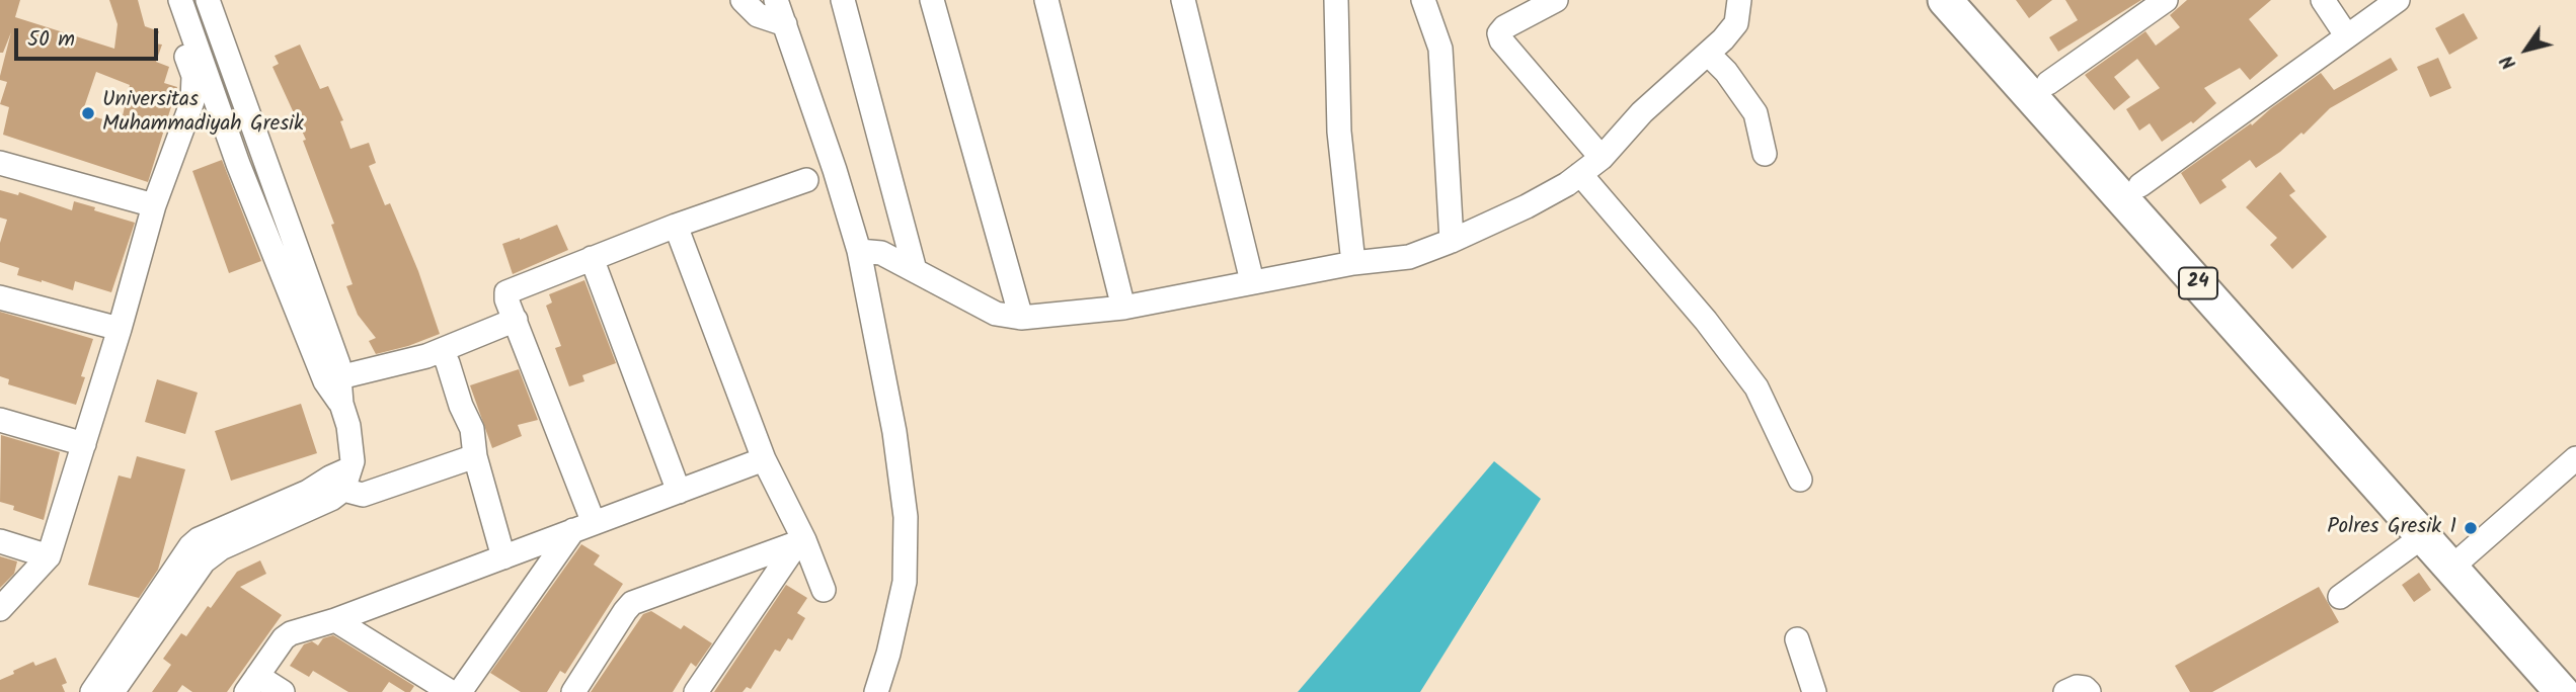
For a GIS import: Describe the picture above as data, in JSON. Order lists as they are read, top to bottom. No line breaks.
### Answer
{"streets":{"highway":["24"]},"places":["Universitas Muhammadiyah Gresik","Polres Gresik 1"],"scale_bar":"50 m","north":"bottom left"}
